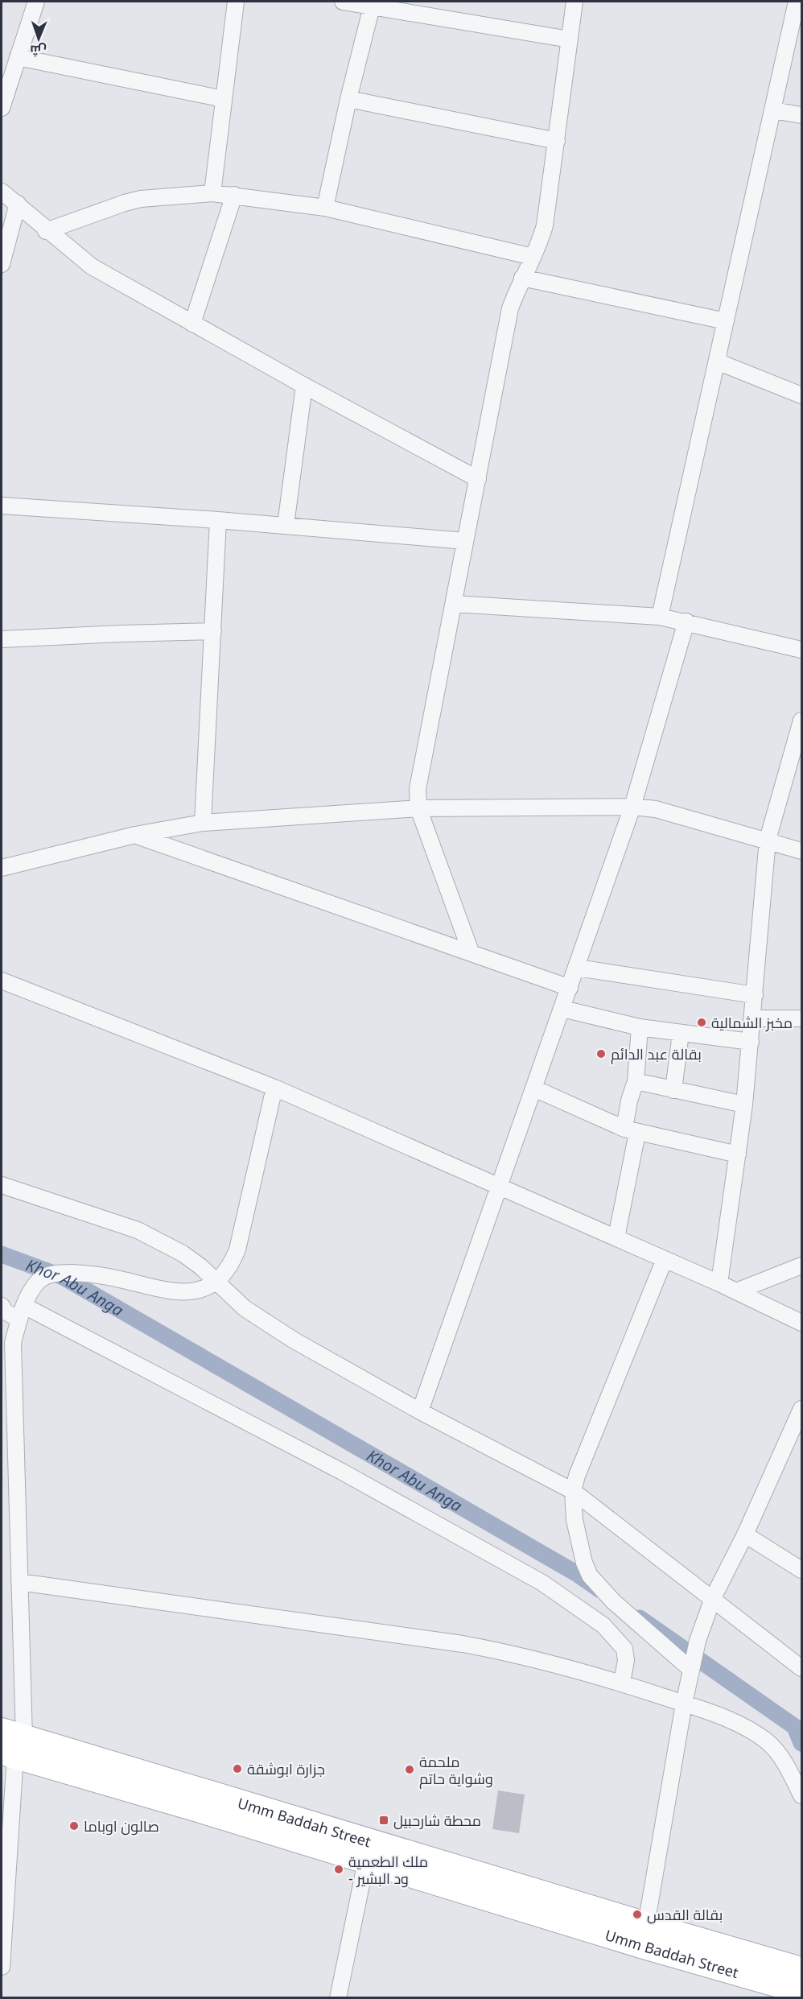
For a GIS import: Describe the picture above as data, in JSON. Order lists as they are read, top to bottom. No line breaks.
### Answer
{"streets":{"main road":["Umm Baddah Street"]},"water":["Khor Abu Anga"],"places":{"other":["مخبز الشمالية","بقالة عبد الدائم","جزارة ابوشقة","ملحمة وشواية حاتم","صالون اوباما","ملك الطعمية - ود البشير","بقالة القدس"],"transit":["محطة شارحبيل"]},"north":"bottom"}
